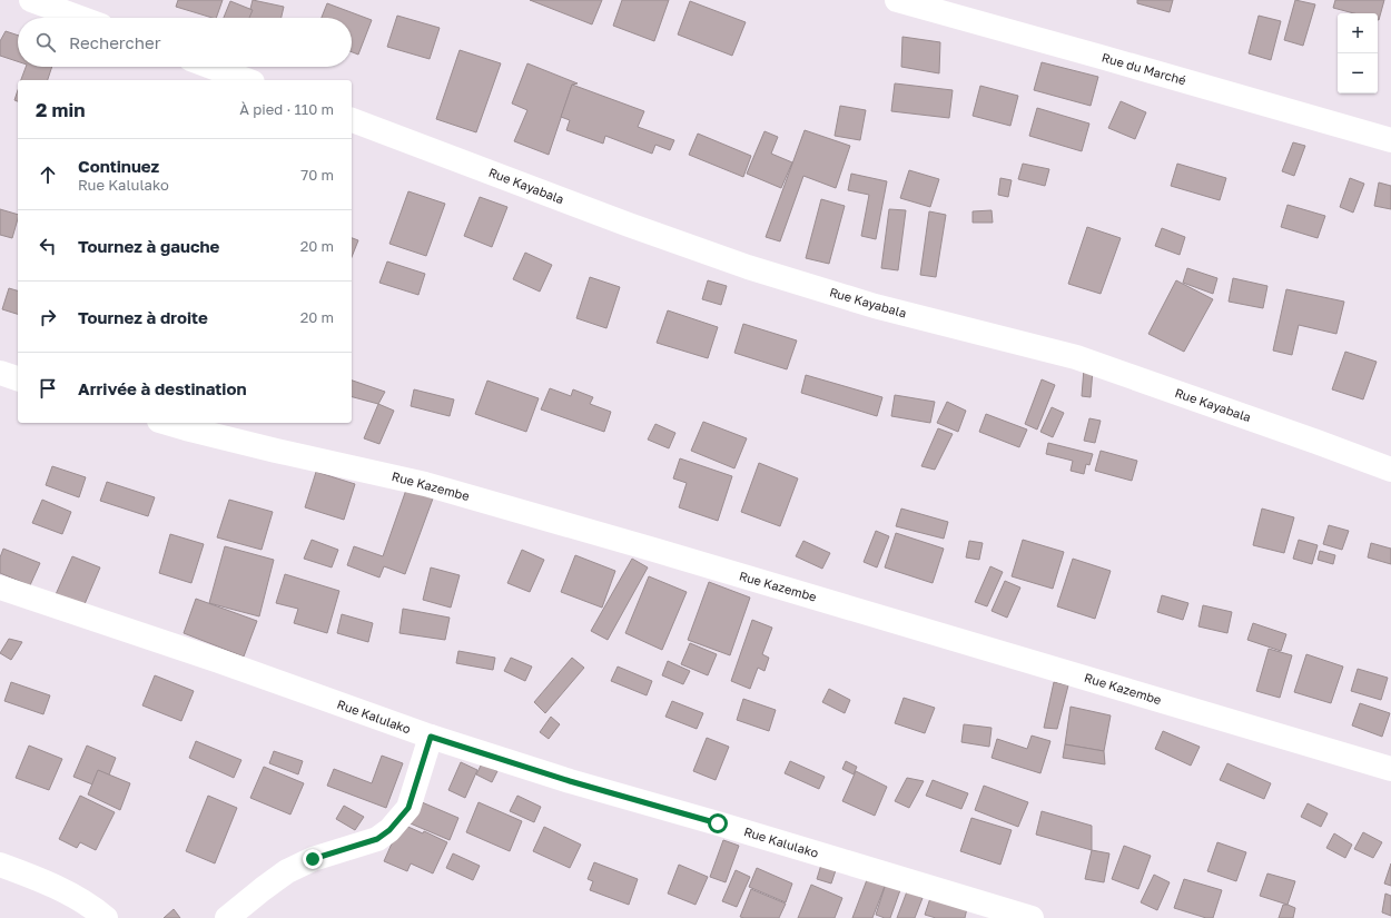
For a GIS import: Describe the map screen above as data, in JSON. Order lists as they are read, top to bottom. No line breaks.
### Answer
{"streets":{"street":["Rue du Marché","Rue Kayabala","Rue Kazembe","Rue Kalulako"]},"page":{"map_buttons":["+","−"],"search":"Rechercher","heading":["2 min","À pied · 110 m"],"list":[["Continuez","Rue Kalulako","70 m"],["Tournez à gauche","20 m"],["Tournez à droite","20 m"],"Arrivée à destination"]}}
